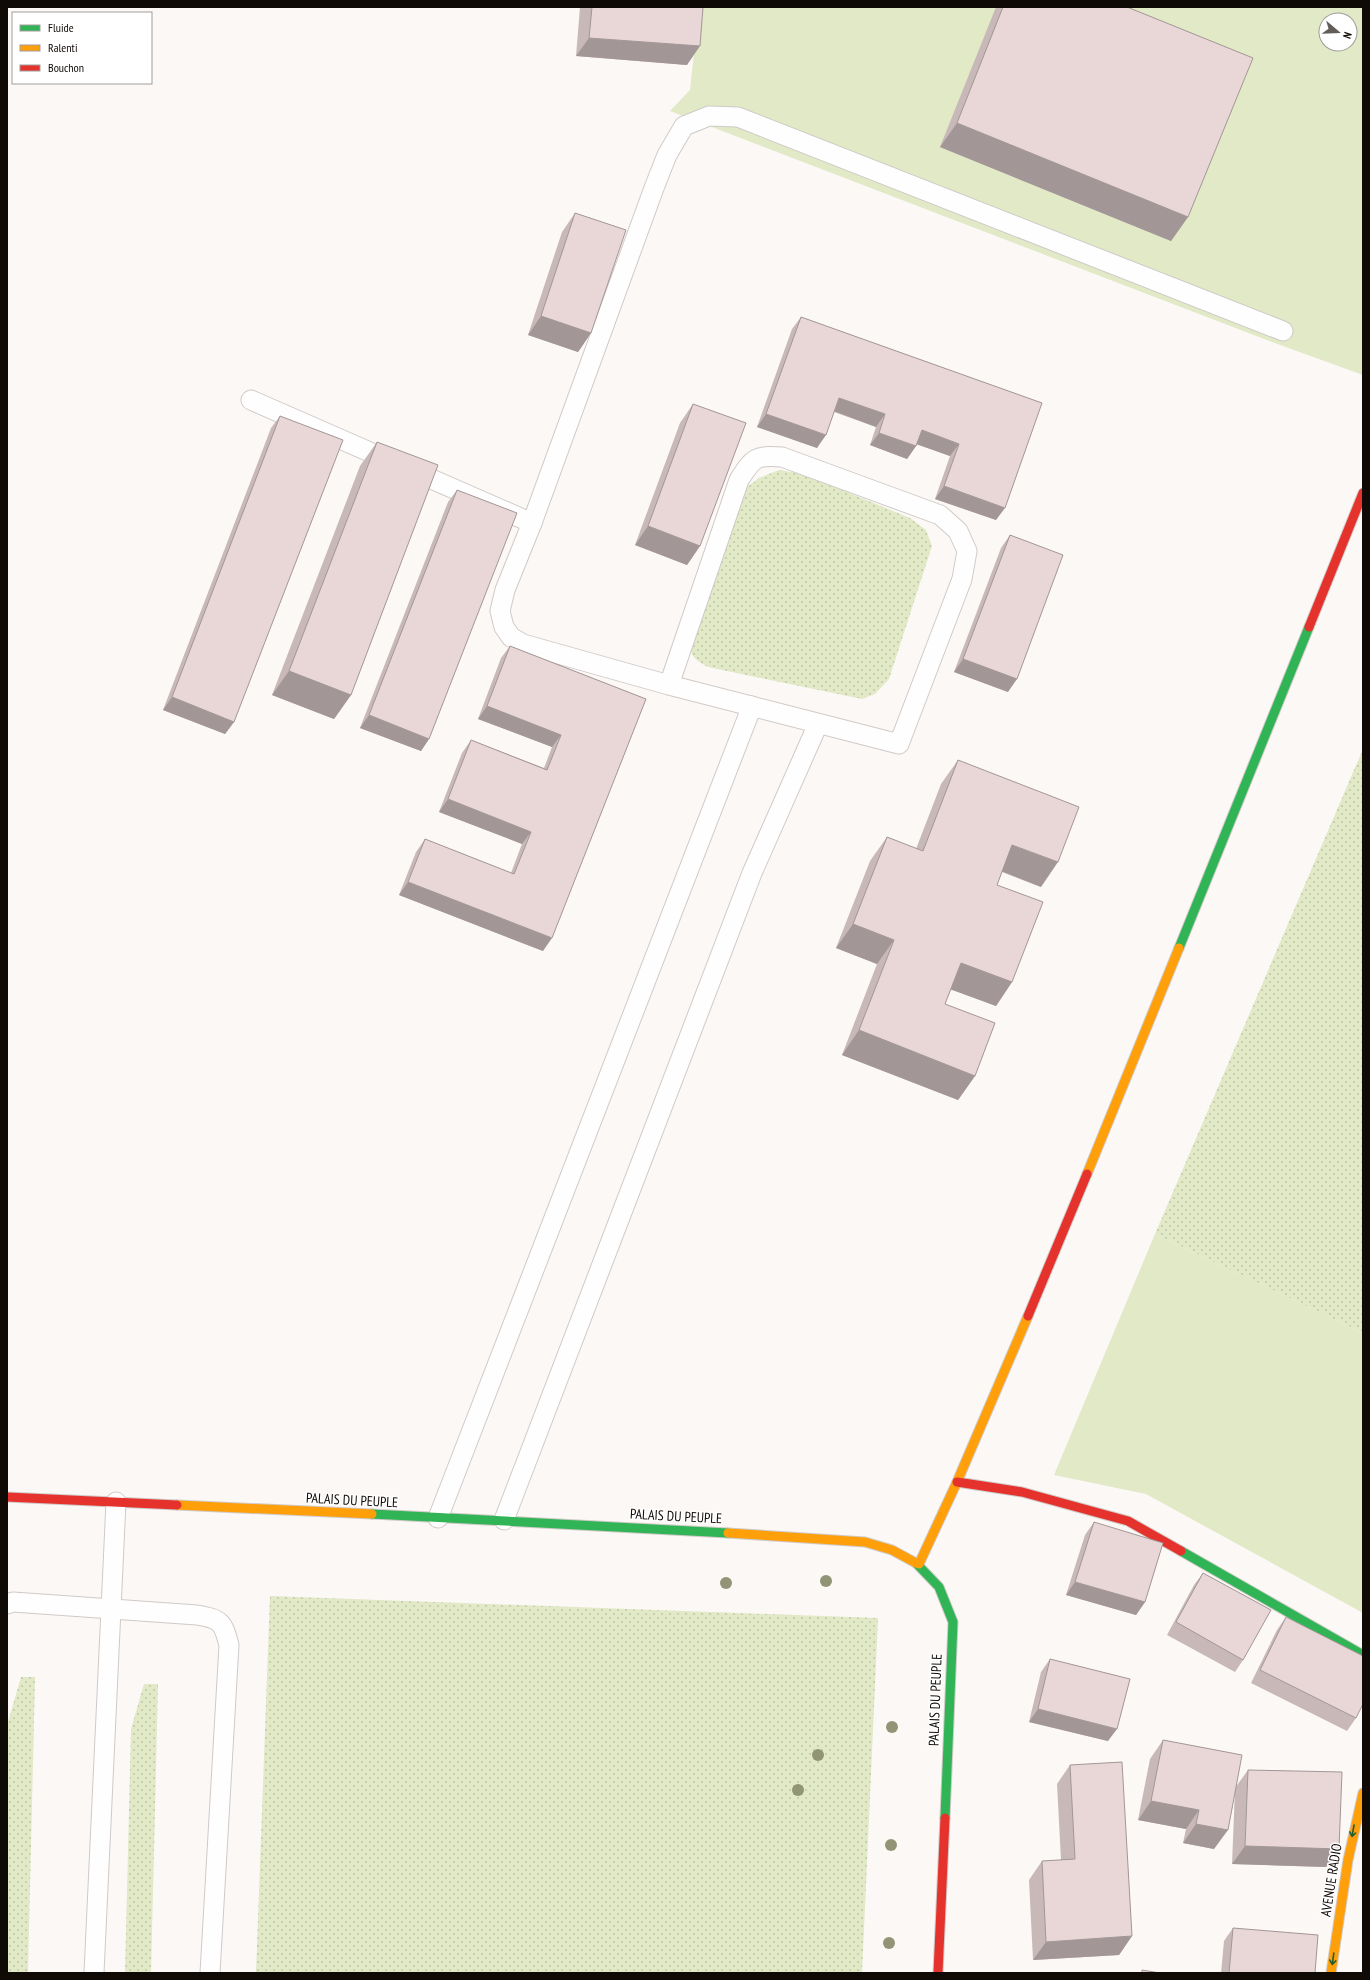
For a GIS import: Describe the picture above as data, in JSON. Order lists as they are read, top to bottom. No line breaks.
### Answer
{"streets":{"street":["PALAIS DU PEUPLE","AVENUE RADIO"]},"one_way":["AVENUE RADIO"],"legend":["Fluide","Ralenti","Bouchon"],"north":"right"}
